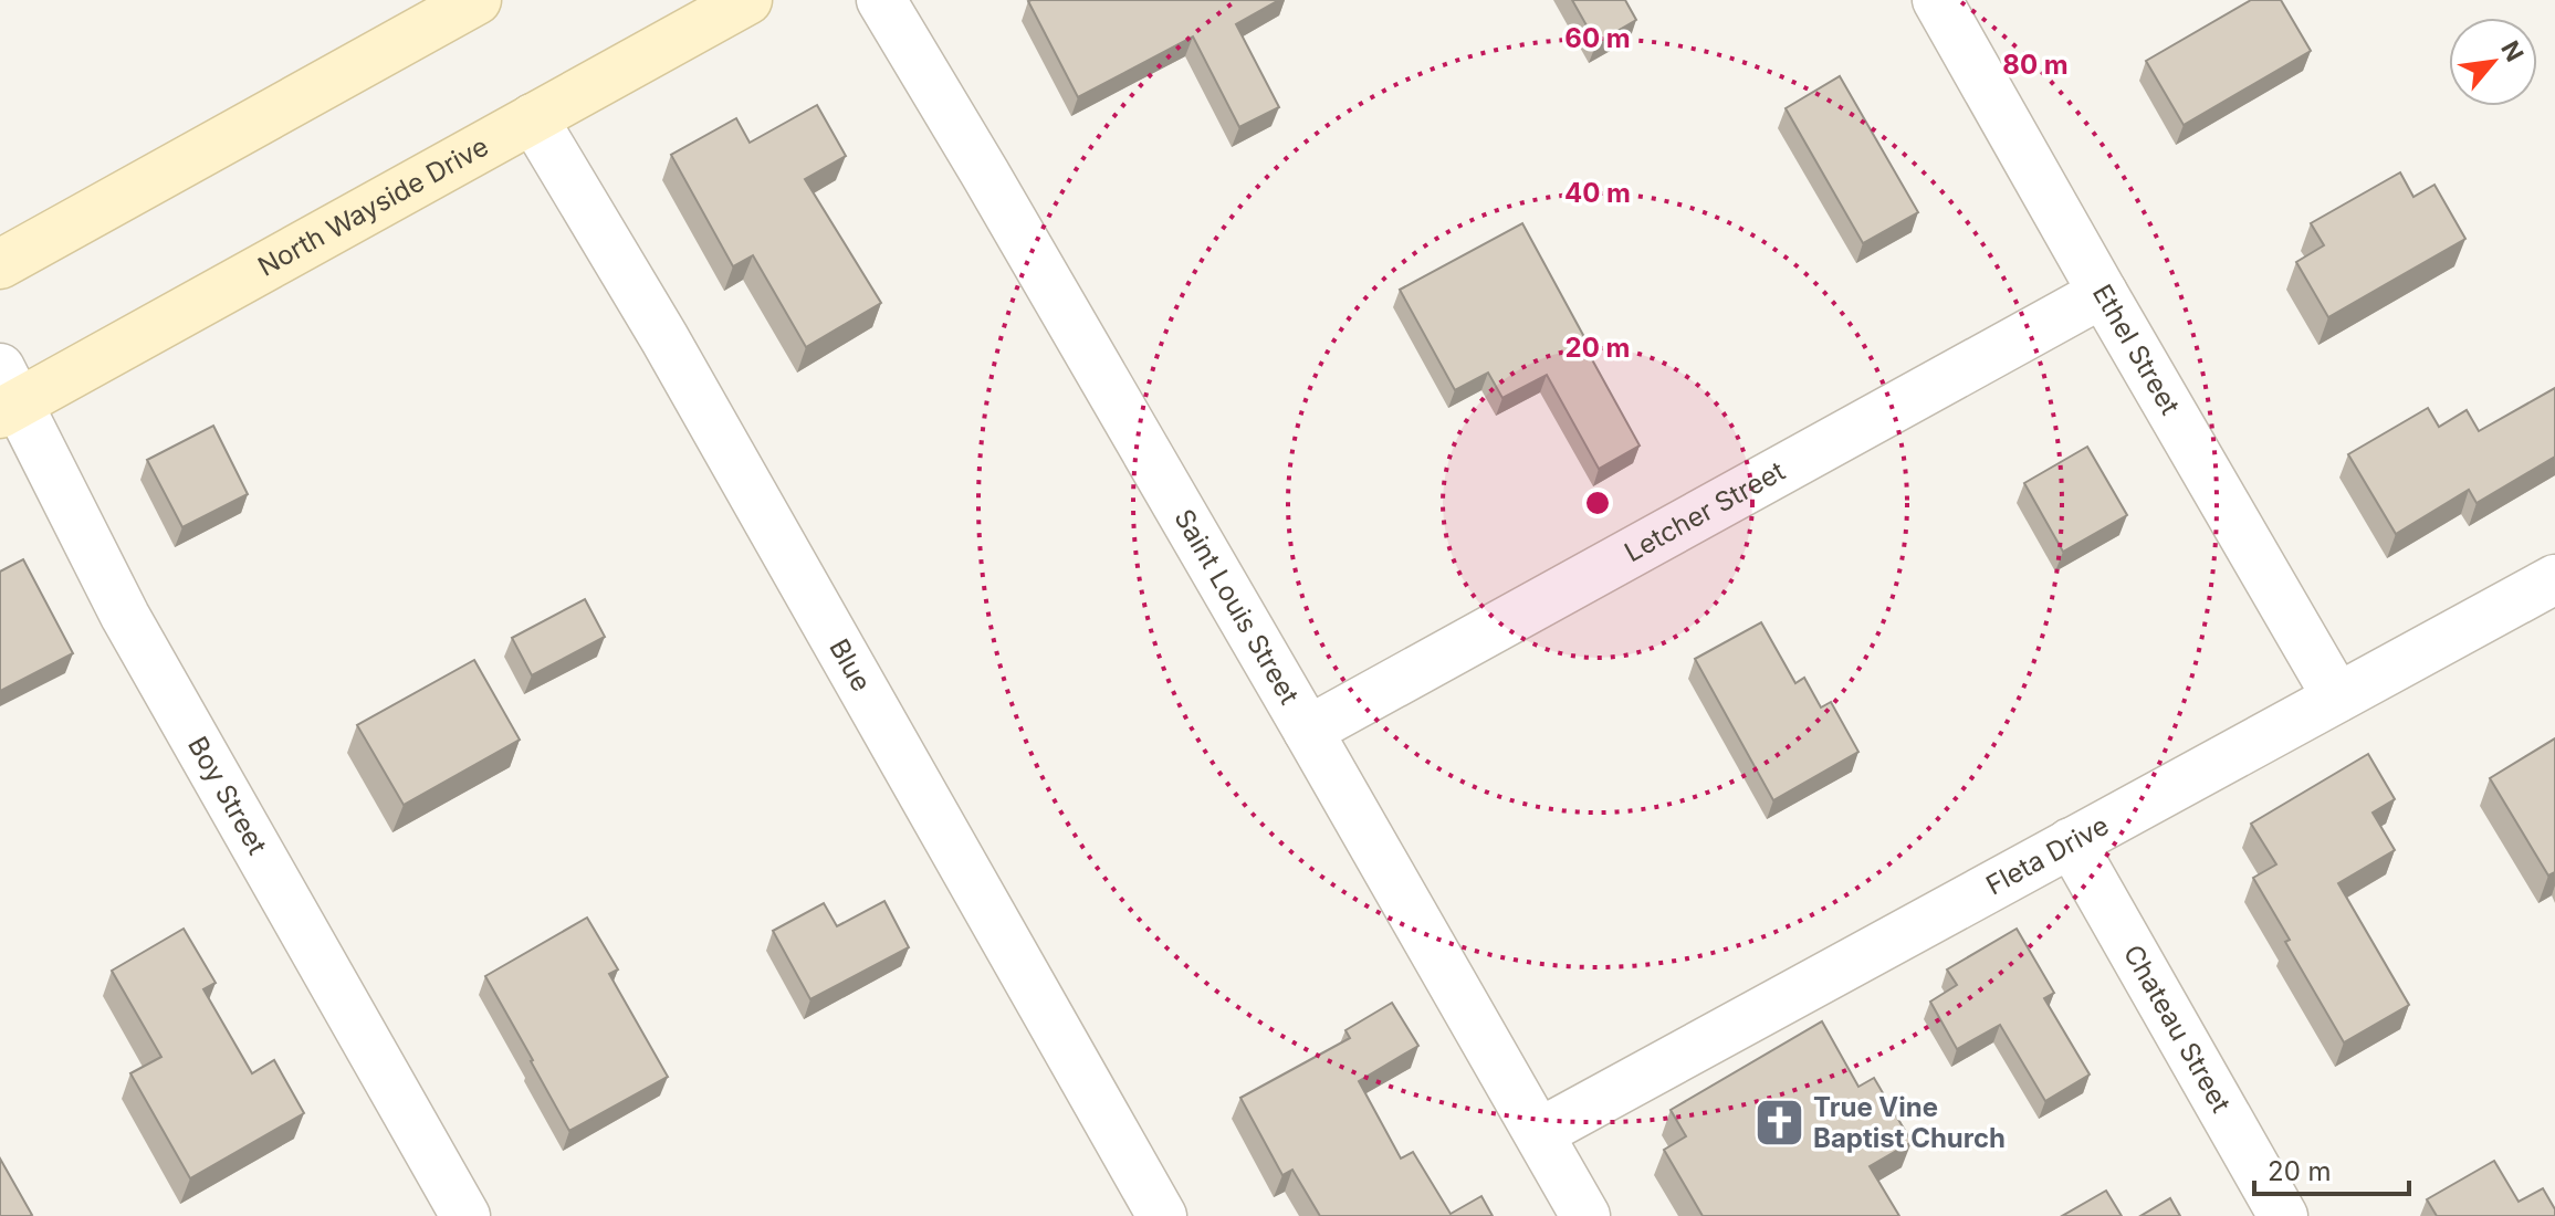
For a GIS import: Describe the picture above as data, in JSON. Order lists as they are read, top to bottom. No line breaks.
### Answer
{"streets":{"main road":["North Wayside Drive"],"street":["Ethel Street","Letcher Street","Saint Louis Street","Blue","Boy Street","Fleta Drive","Chateau Street"]},"crossings":[["North Wayside Drive","Blue"],["North Wayside Drive","Boy Street"],["Ethel Street","Letcher Street"],["Ethel Street","Fleta Drive"],["Letcher Street","Saint Louis Street"],["Saint Louis Street","Fleta Drive"],["Fleta Drive","Chateau Street"]],"places":{"church":["True Vine Baptist Church"]},"scale_bar":"20 m","north":"top right","rings":["60 m","80 m","40 m","20 m"]}
